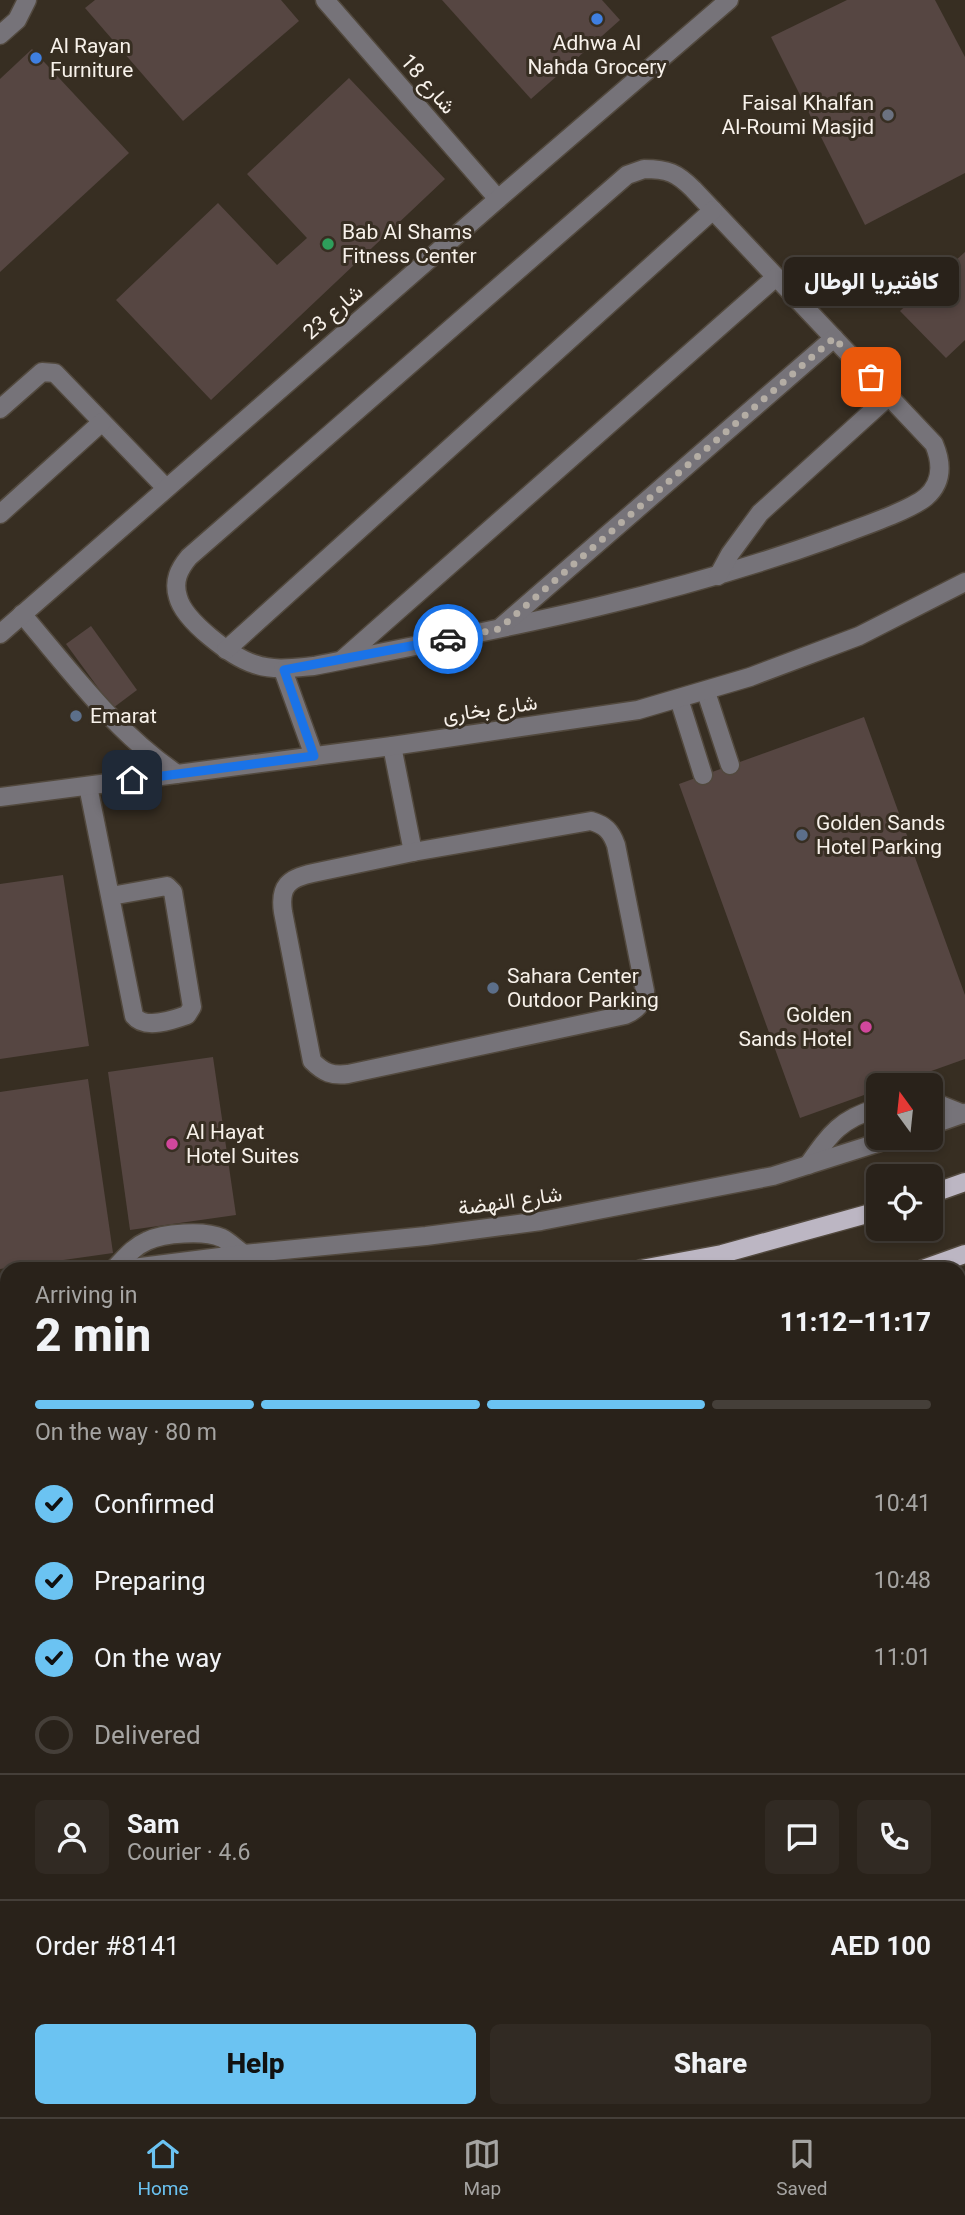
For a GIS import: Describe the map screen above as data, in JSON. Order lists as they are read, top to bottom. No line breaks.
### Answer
{"streets":{"street":["شارع 18","شارع 23","شارع بخارى","شارع النهضة"]},"crossings":[["شارع 18","شارع 23"]],"places":["Adhwa Al Nahda Grocery","Al Rayan Furniture","Faisal Khalfan Al-Roumi Masjid","Bab Al Shams Fitness Center","كافتيريا الوطال","Emarat","Golden Sands Hotel Parking","Sahara Center Outdoor Parking","Golden Sands Hotel","Al Hayat Hotel Suites"],"north":"top","page":{"bubble":"كافتيريا الوطال","heading":["2 min","Arriving in","11:12–11:17"],"panel":["Sam","Courier · 4.6","Order #8141","AED 100"],"bar":"On the way · 80 m","list":[["Confirmed","10:41"],["Preparing","10:48"],["On the way","11:01"],"Delivered"],"buttons":["Help","Share"],"tabs":["Home","Map","Saved"]}}
